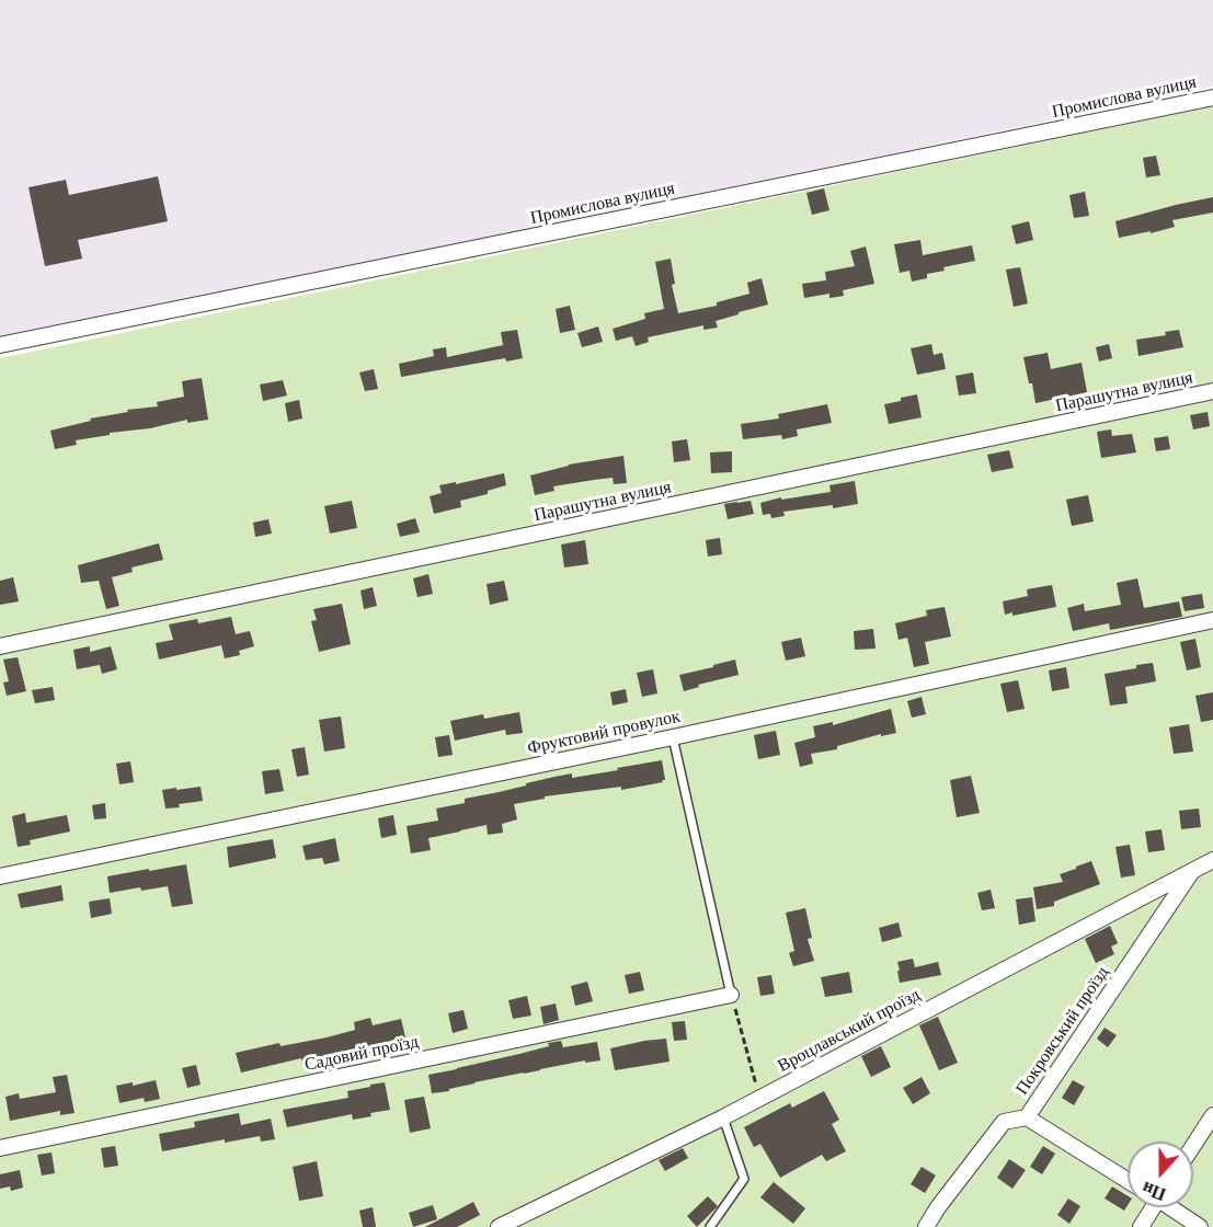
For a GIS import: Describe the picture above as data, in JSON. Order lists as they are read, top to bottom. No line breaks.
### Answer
{"streets":{"street":["Промислова вулиця","Парашутна вулиця","Фруктовий провулок","Вроцлавський проїзд","Покровський проїзд","Садовий проїзд"]},"crossings":[["Вроцлавський проїзд","Покровський проїзд"]],"north":"bottom"}
